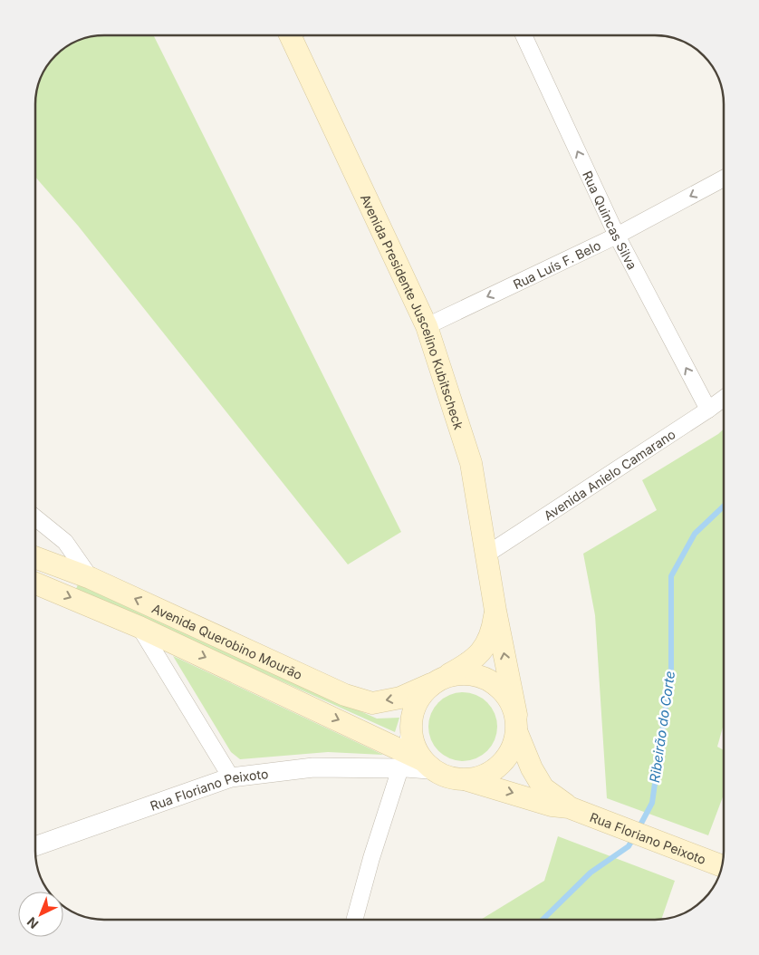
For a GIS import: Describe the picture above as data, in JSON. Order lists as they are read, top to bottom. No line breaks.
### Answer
{"streets":{"main road":["Avenida Presidente Juscelino Kubitscheck","Avenida Querobino Mourão","Rua Floriano Peixoto"],"street":["Rua Quincas Silva","Rua Luís F. Belo","Avenida Anielo Camarano"]},"crossings":[["Rua Quincas Silva","Rua Luís F. Belo"],["Rua Quincas Silva","Avenida Anielo Camarano"],["Rua Luís F. Belo","Avenida Presidente Juscelino Kubitscheck"],["Avenida Presidente Juscelino Kubitscheck","Avenida Anielo Camarano"],["Avenida Presidente Juscelino Kubitscheck","Avenida Querobino Mourão"],["Avenida Presidente Juscelino Kubitscheck","Rua Floriano Peixoto"],["Avenida Querobino Mourão","Rua Floriano Peixoto"]],"one_way":["Rua Quincas Silva","Rua Luís F. Belo"],"water":["Ribeirão do Corte"],"north":"bottom left"}
